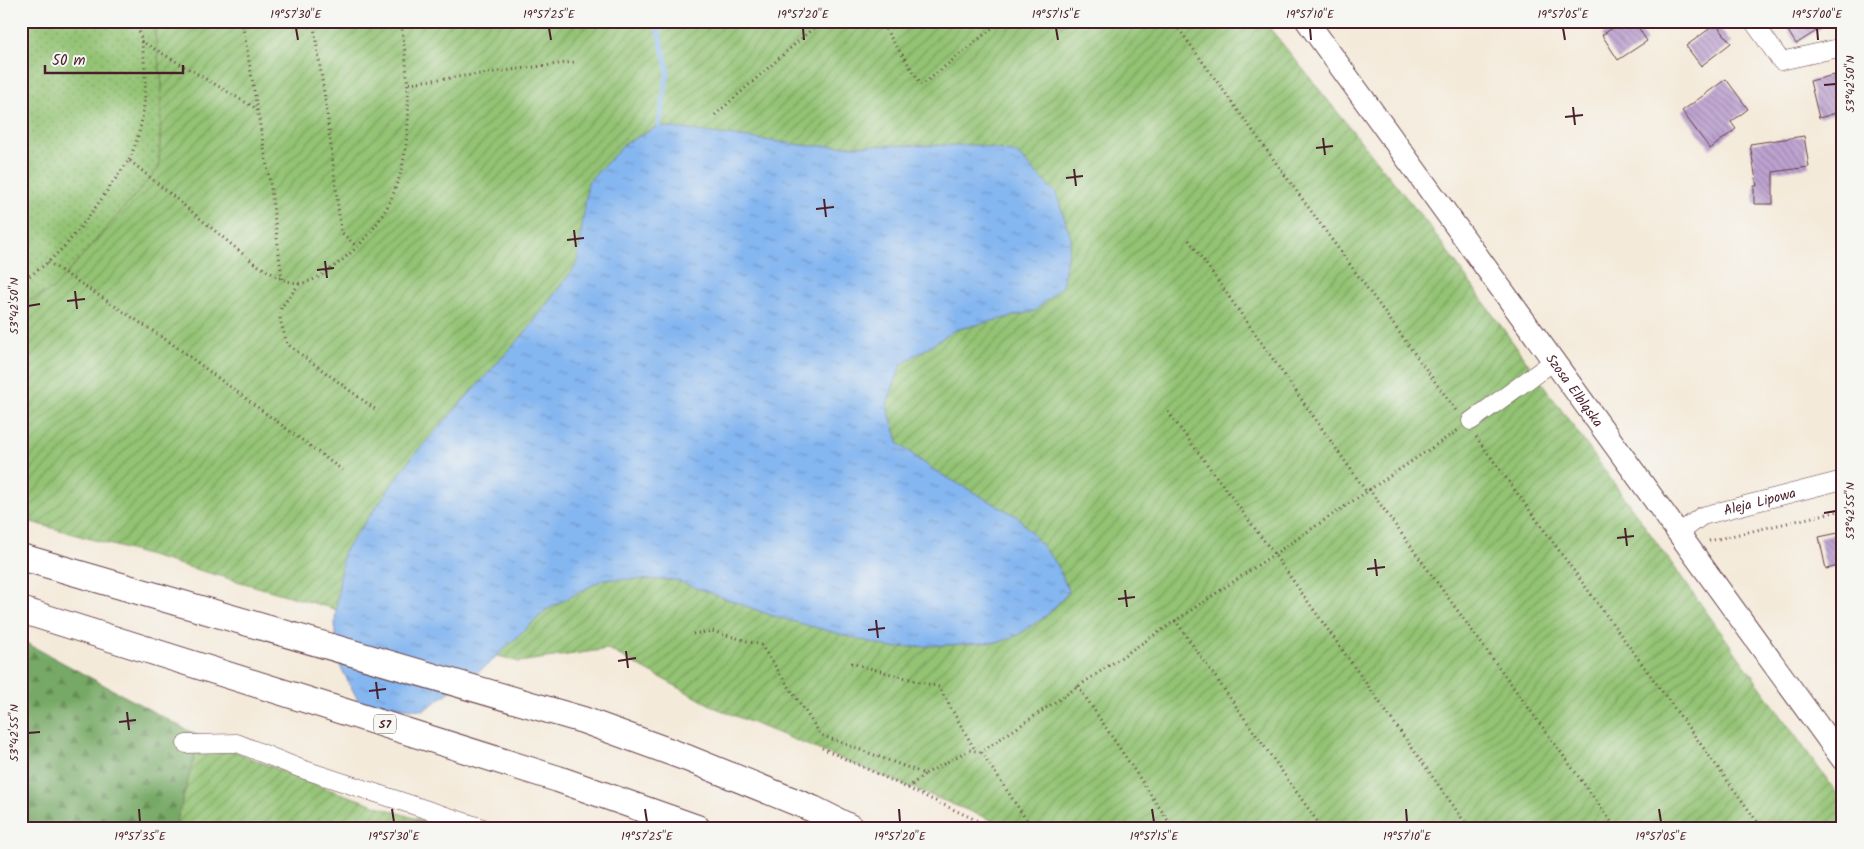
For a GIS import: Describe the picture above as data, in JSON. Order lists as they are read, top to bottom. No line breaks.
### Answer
{"streets":{"highway":["S7"],"main road":["Szosa Elbląska"],"street":["Aleja Lipowa"]},"crossings":[["Szosa Elbląska","Aleja Lipowa"]],"scale_bar":"50 m","coordinates":["19°57'30\"E","19°57'25\"E","19°57'20\"E","19°57'15\"E","19°57'10\"E","19°57'05\"E","19°57'00\"E","53°42'50\"N","53°42'55\"N","19°57'35\"E"]}
